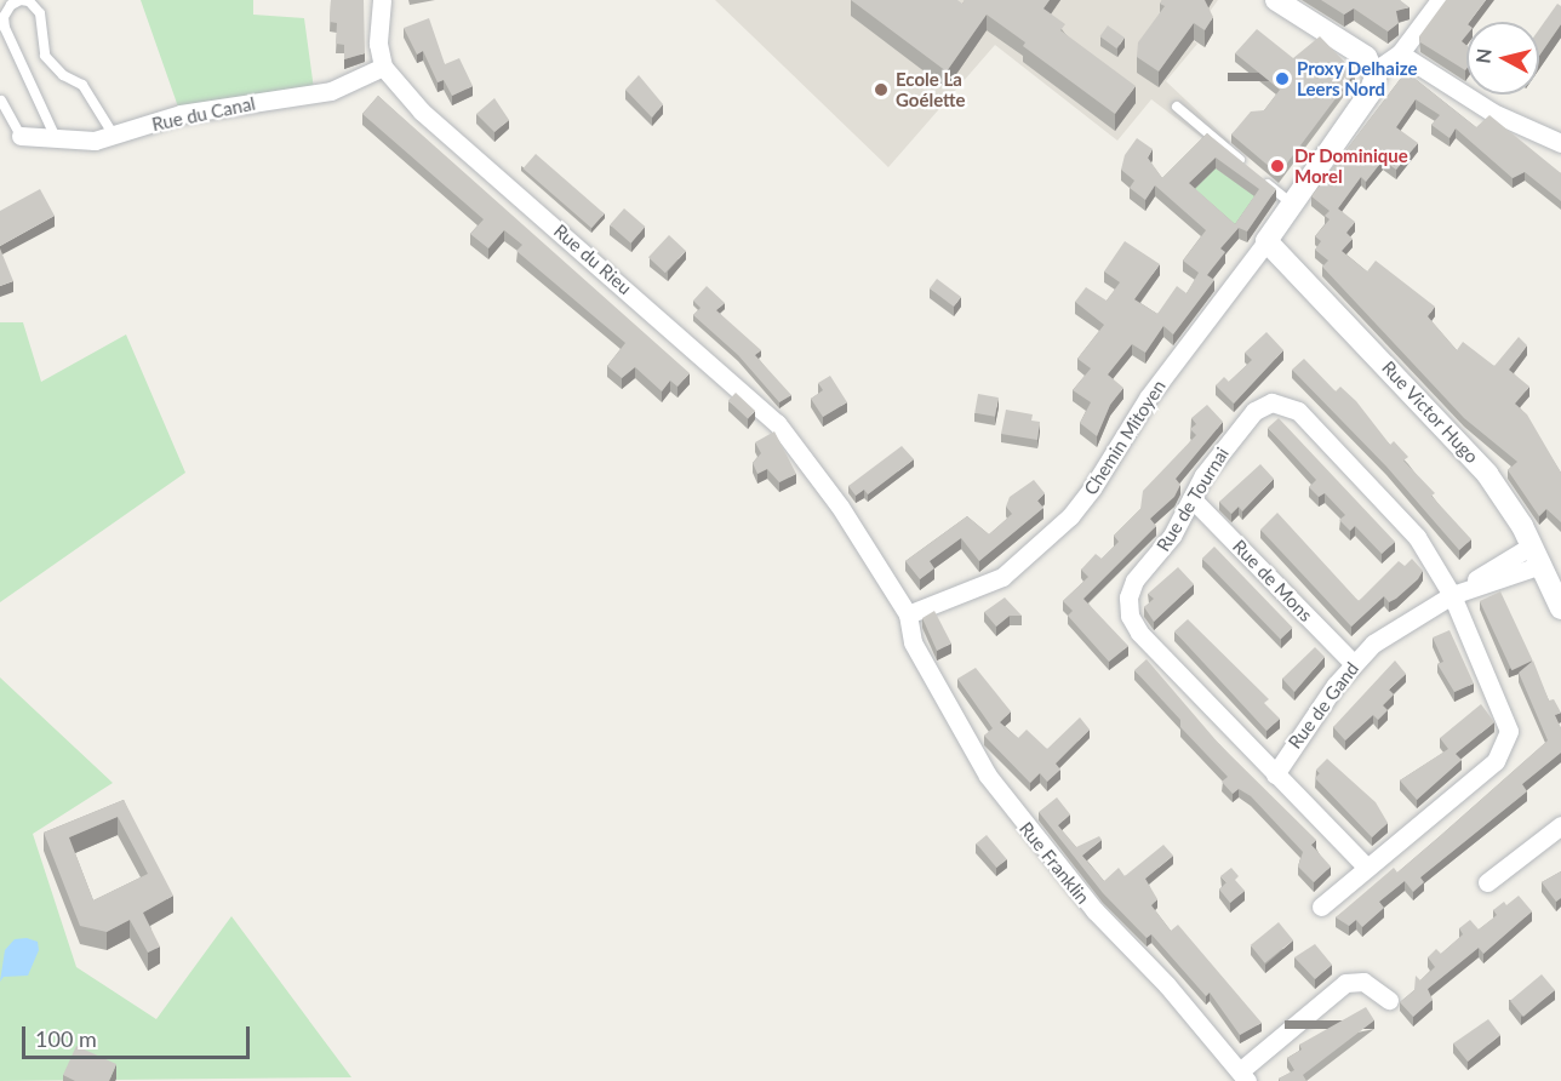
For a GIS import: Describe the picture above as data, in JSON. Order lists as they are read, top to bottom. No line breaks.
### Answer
{"streets":{"street":["Rue du Canal","Rue du Rieu","Rue Victor Hugo","Chemin Mitoyen","Rue de Tournai","Rue de Mons","Rue de Gand","Rue Franklin"]},"crossings":[["Rue du Canal","Rue du Rieu"],["Rue du Rieu","Chemin Mitoyen"],["Rue du Rieu","Rue Franklin"],["Rue Victor Hugo","Chemin Mitoyen"],["Chemin Mitoyen","Rue Franklin"],["Rue de Tournai","Rue de Mons"],["Rue de Tournai","Rue de Gand"],["Rue de Mons","Rue de Gand"]],"places":["Proxy Delhaize Leers Nord","Ecole La Goélette","Dr Dominique Morel"],"scale_bar":"100 m","north":"left"}
